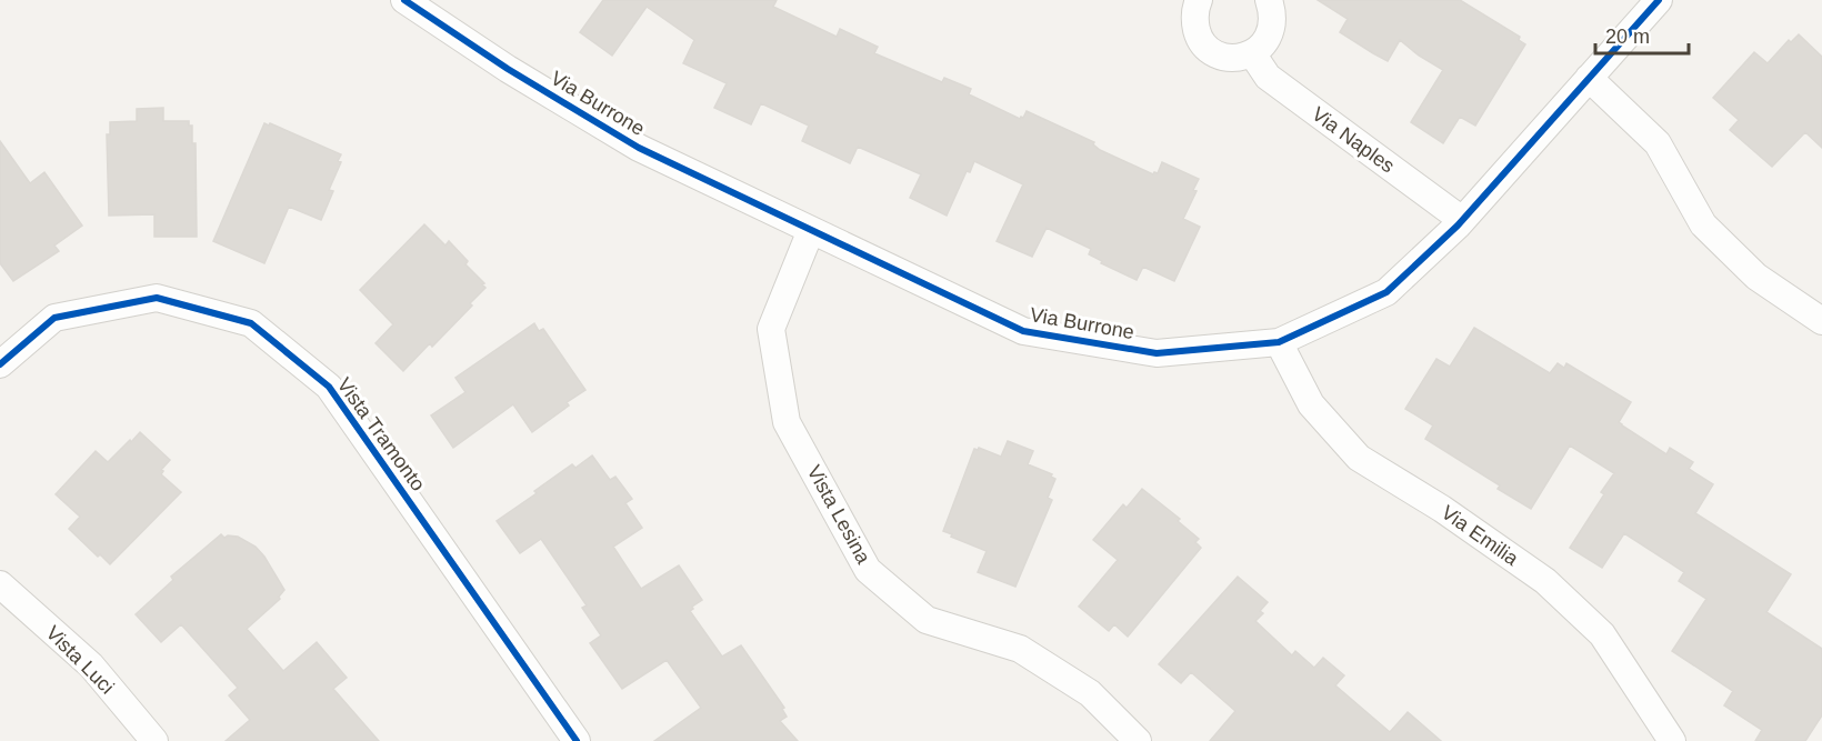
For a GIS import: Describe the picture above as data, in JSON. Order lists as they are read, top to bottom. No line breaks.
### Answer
{"streets":{"street":["Via Burrone","Via Naples","Vista Tramonto","Vista Lesina","Via Emilia","Vista Luci"]},"crossings":[["Via Burrone","Via Naples"],["Via Burrone","Vista Lesina"],["Via Burrone","Via Emilia"]],"scale_bar":"20 m"}
